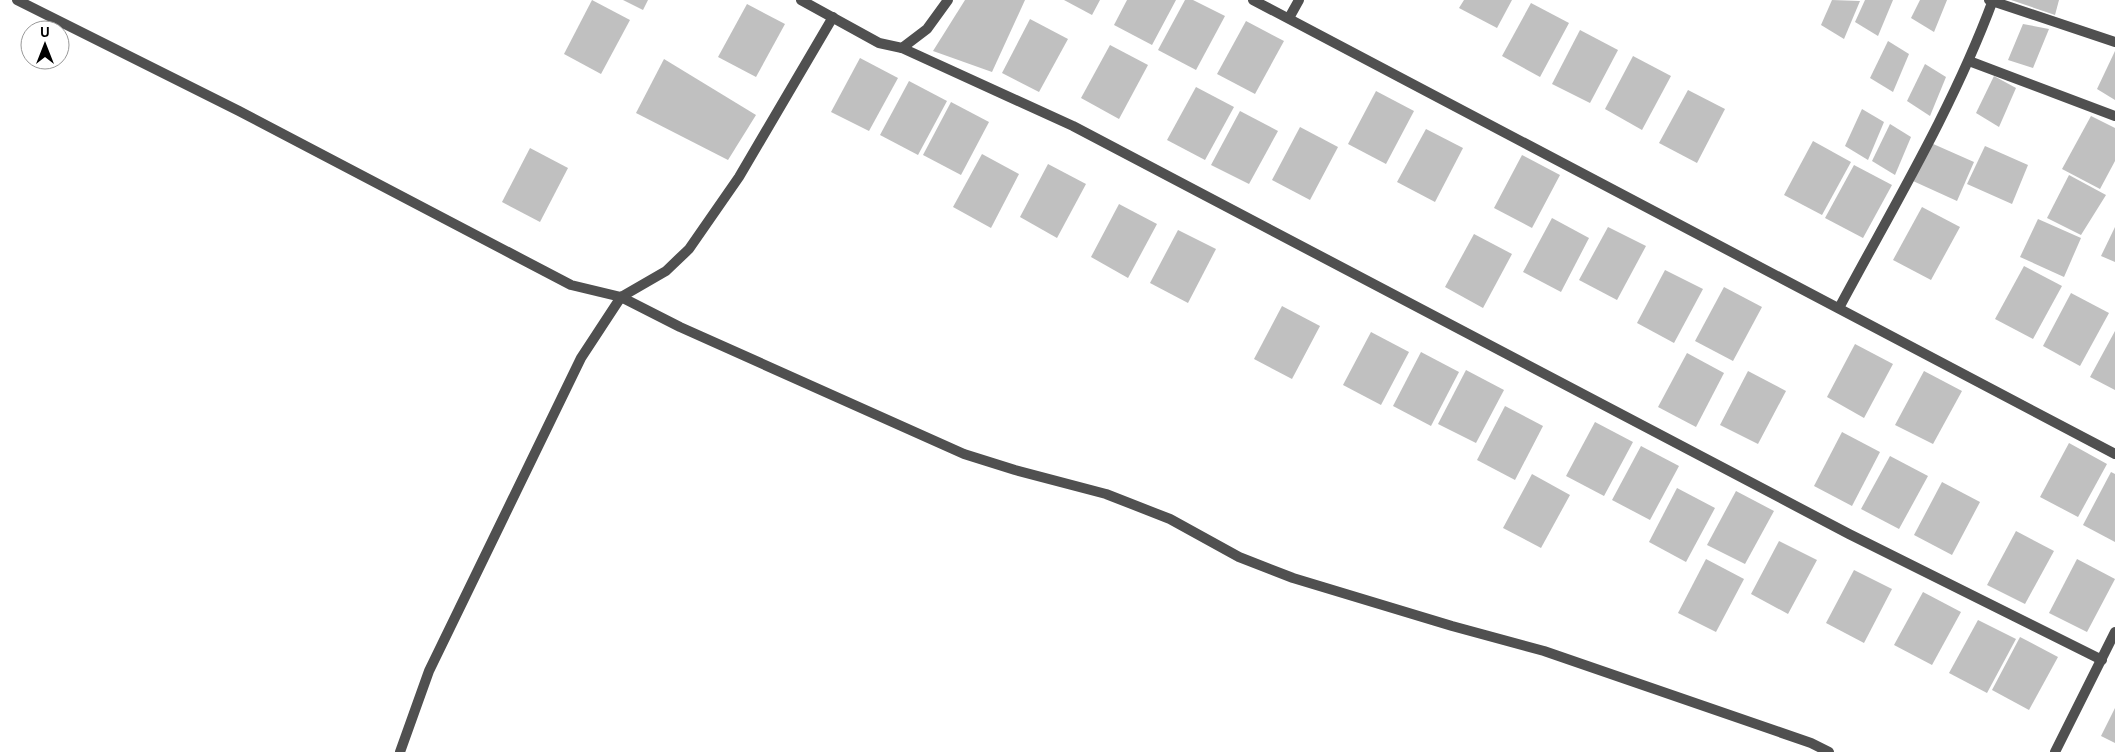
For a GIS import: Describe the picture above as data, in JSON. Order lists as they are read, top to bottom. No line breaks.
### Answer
{"north":"top"}
